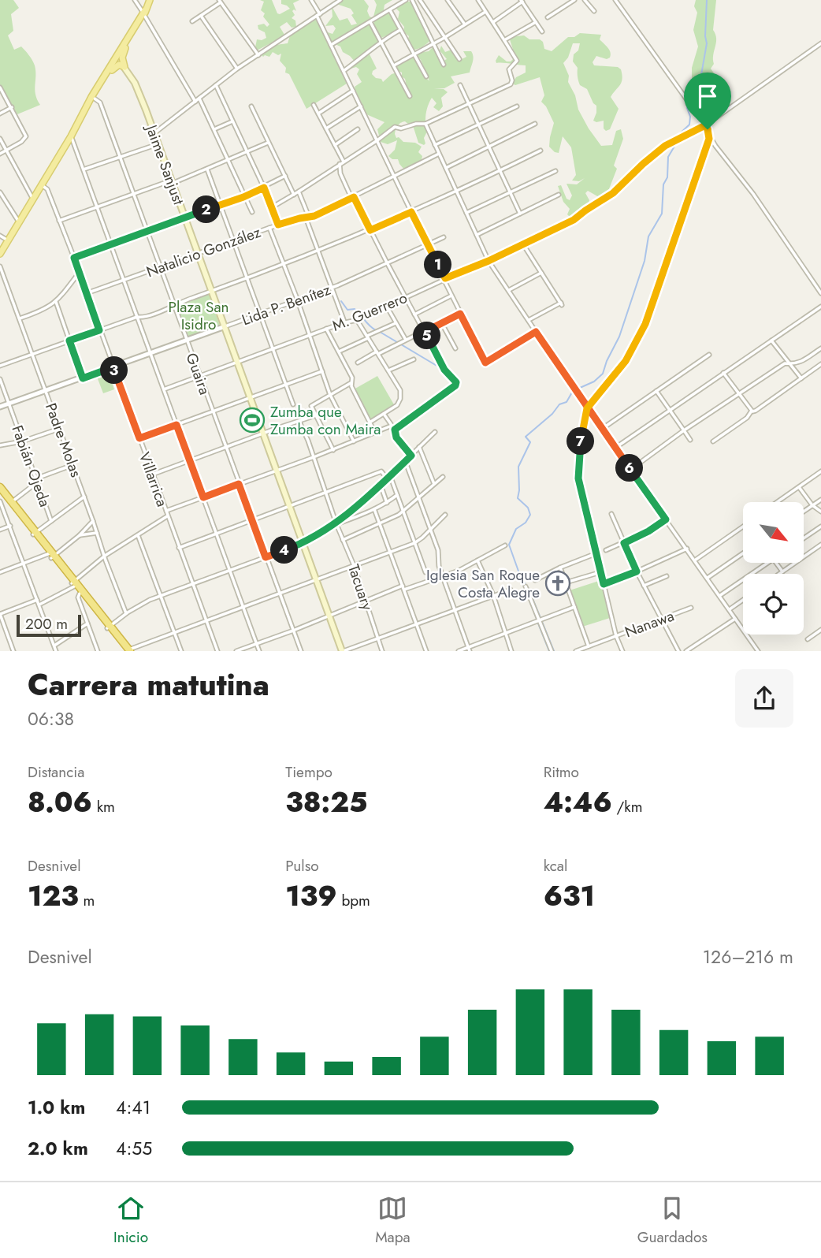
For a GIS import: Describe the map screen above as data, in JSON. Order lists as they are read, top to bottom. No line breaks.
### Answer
{"streets":{"main road":["Jaime Sanjust"],"street":["Natalicio González","Lida P. Benítez","M. Guerrero","Guaira","Padre Molas","Fabián Ojeda","Villarrica","Tacuary","Nanawa"]},"crossings":[["Jaime Sanjust","Natalicio González"],["Jaime Sanjust","Lida P. Benítez"],["Jaime Sanjust","M. Guerrero"],["Natalicio González","Guaira"],["Natalicio González","Villarrica"],["Lida P. Benítez","Guaira"],["Lida P. Benítez","Padre Molas"],["Lida P. Benítez","Fabián Ojeda"],["Lida P. Benítez","Villarrica"],["M. Guerrero","Guaira"]],"parks":["Plaza San Isidro"],"places":{"sports":["Zumba que Zumba con Maira"],"church":["Iglesia San Roque Costa Alegre"]},"scale_bar":"200 m","north":"bottom right","page":{"pins":["2","1","5","3","7","6","4"],"scale":"200 m","heading":["Carrera matutina","06:38"],"stats":[["Distancia","8.06 km"],["Tiempo","38:25"],["Ritmo","4:46 /km"],["Desnivel","123 m"],["Pulso","139 bpm"],["kcal","631"]],"chart":["Desnivel","126–216 m"],"list":[{"name":"1.0 km","note":"4:41"},{"name":"2.0 km","note":"4:55"}],"tabs":["Inicio","Mapa","Guardados"]}}
